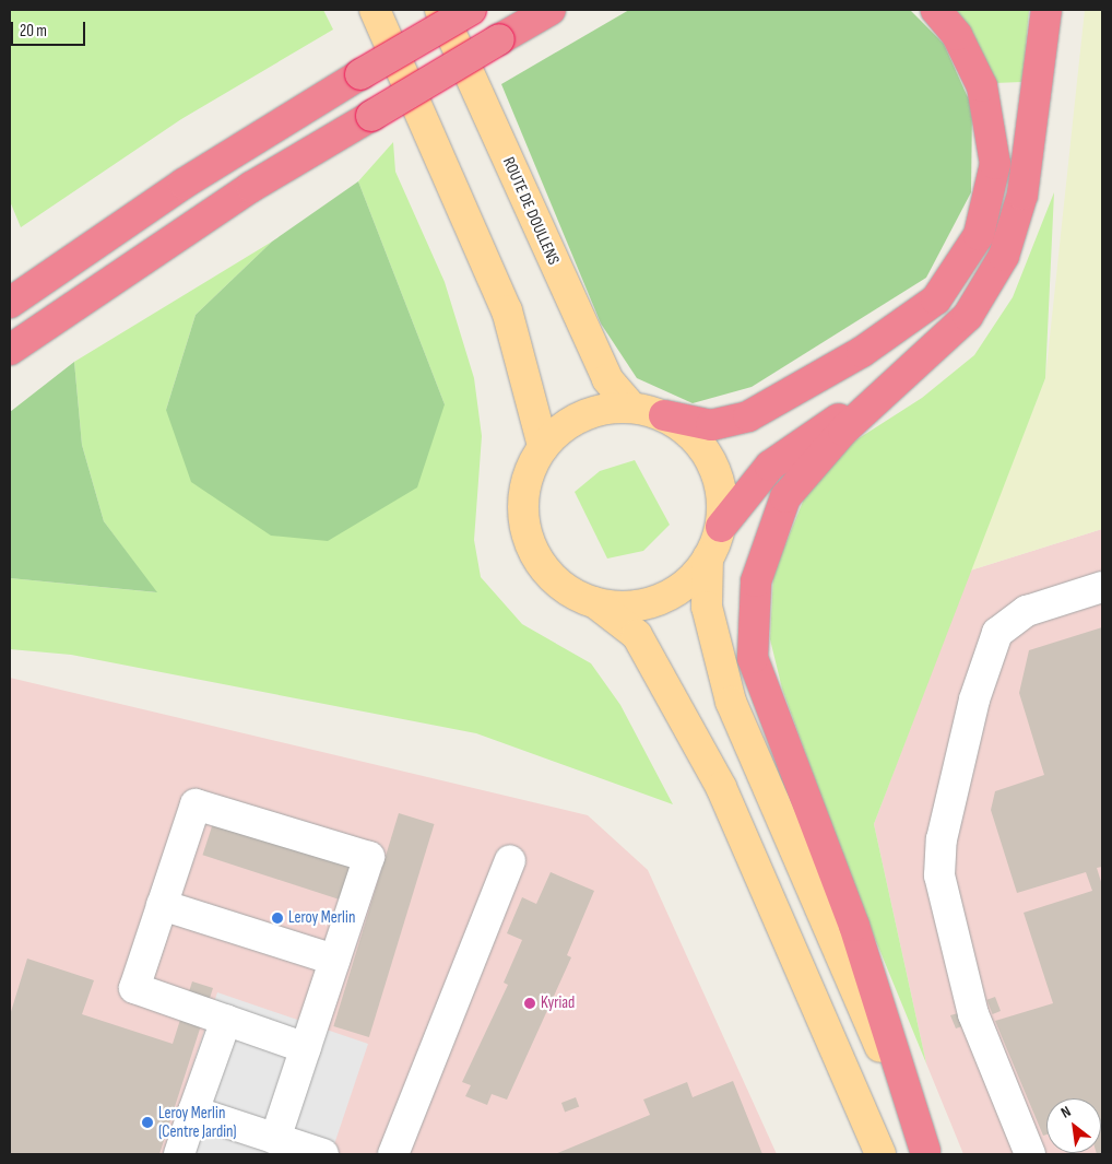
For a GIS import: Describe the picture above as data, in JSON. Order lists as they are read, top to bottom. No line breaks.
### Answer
{"streets":{"main road":["ROUTE DE DOULLENS"]},"places":["Leroy Merlin","Kyriad","Leroy Merlin (Centre Jardin)"],"scale_bar":"20 m","north":"top left"}
